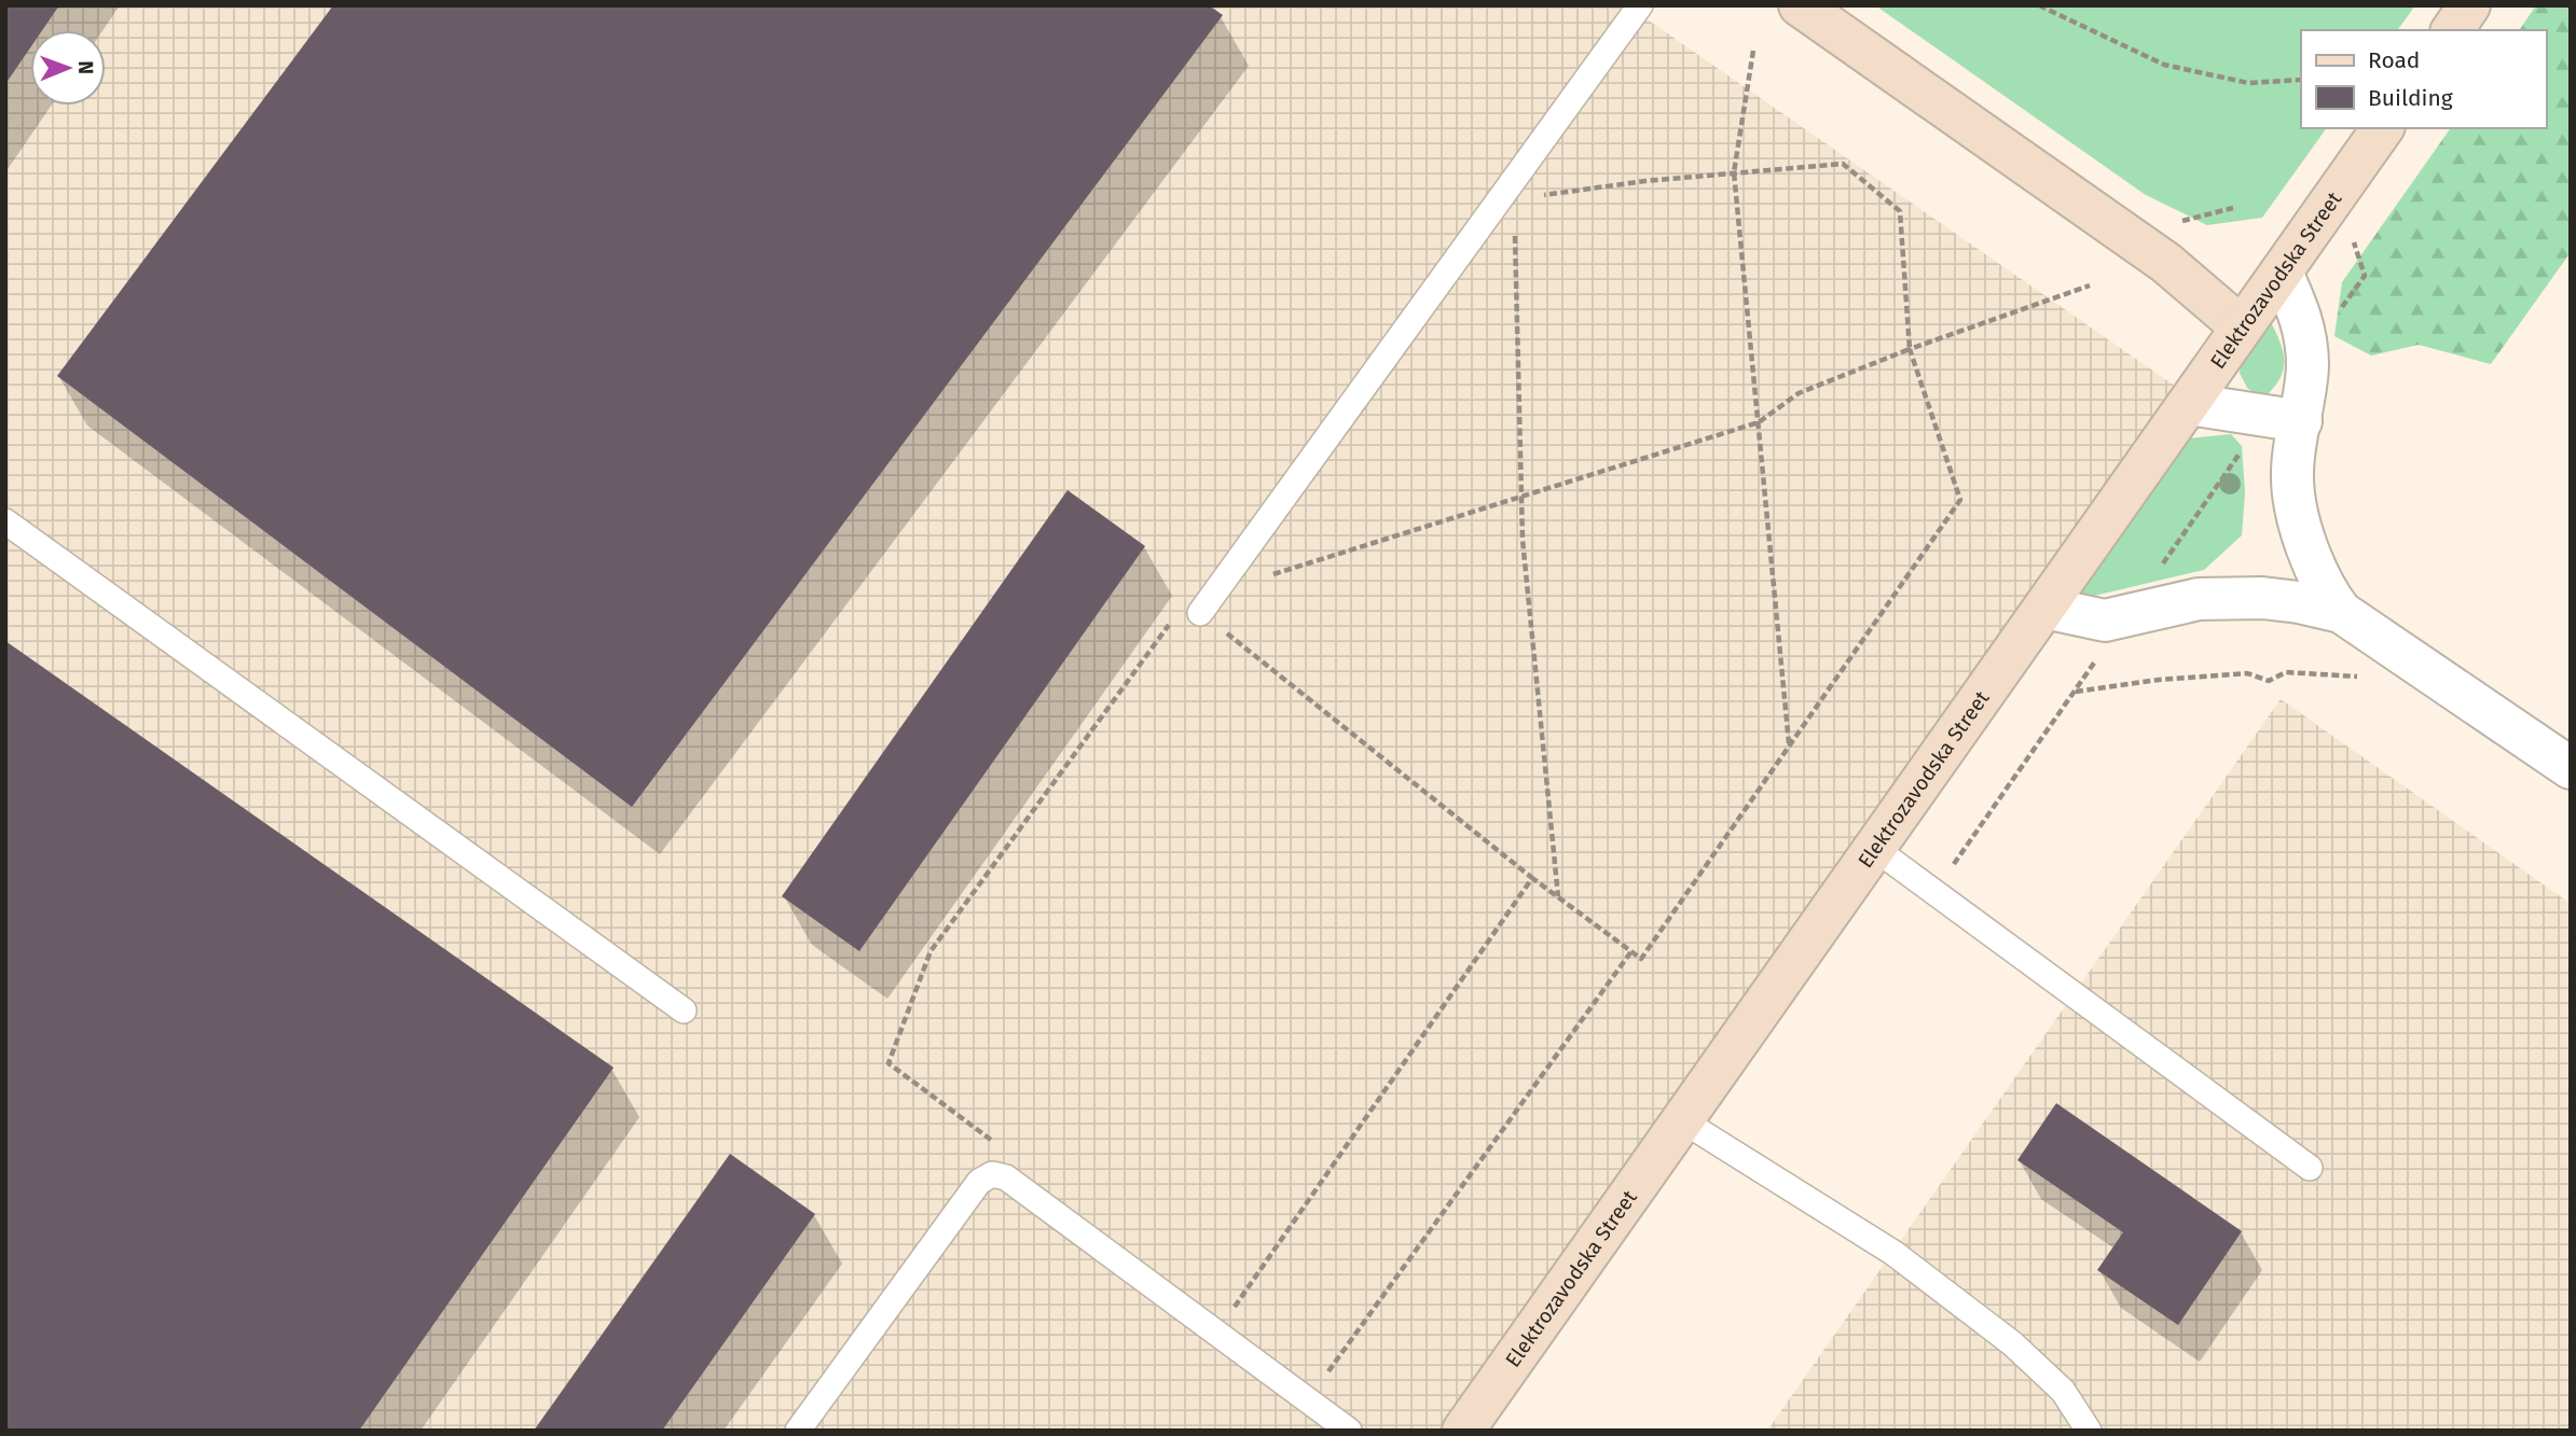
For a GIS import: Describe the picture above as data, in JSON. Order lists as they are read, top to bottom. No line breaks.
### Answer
{"streets":{"main road":["Elektrozavodska Street"]},"legend":["Road","Building"],"north":"right"}
